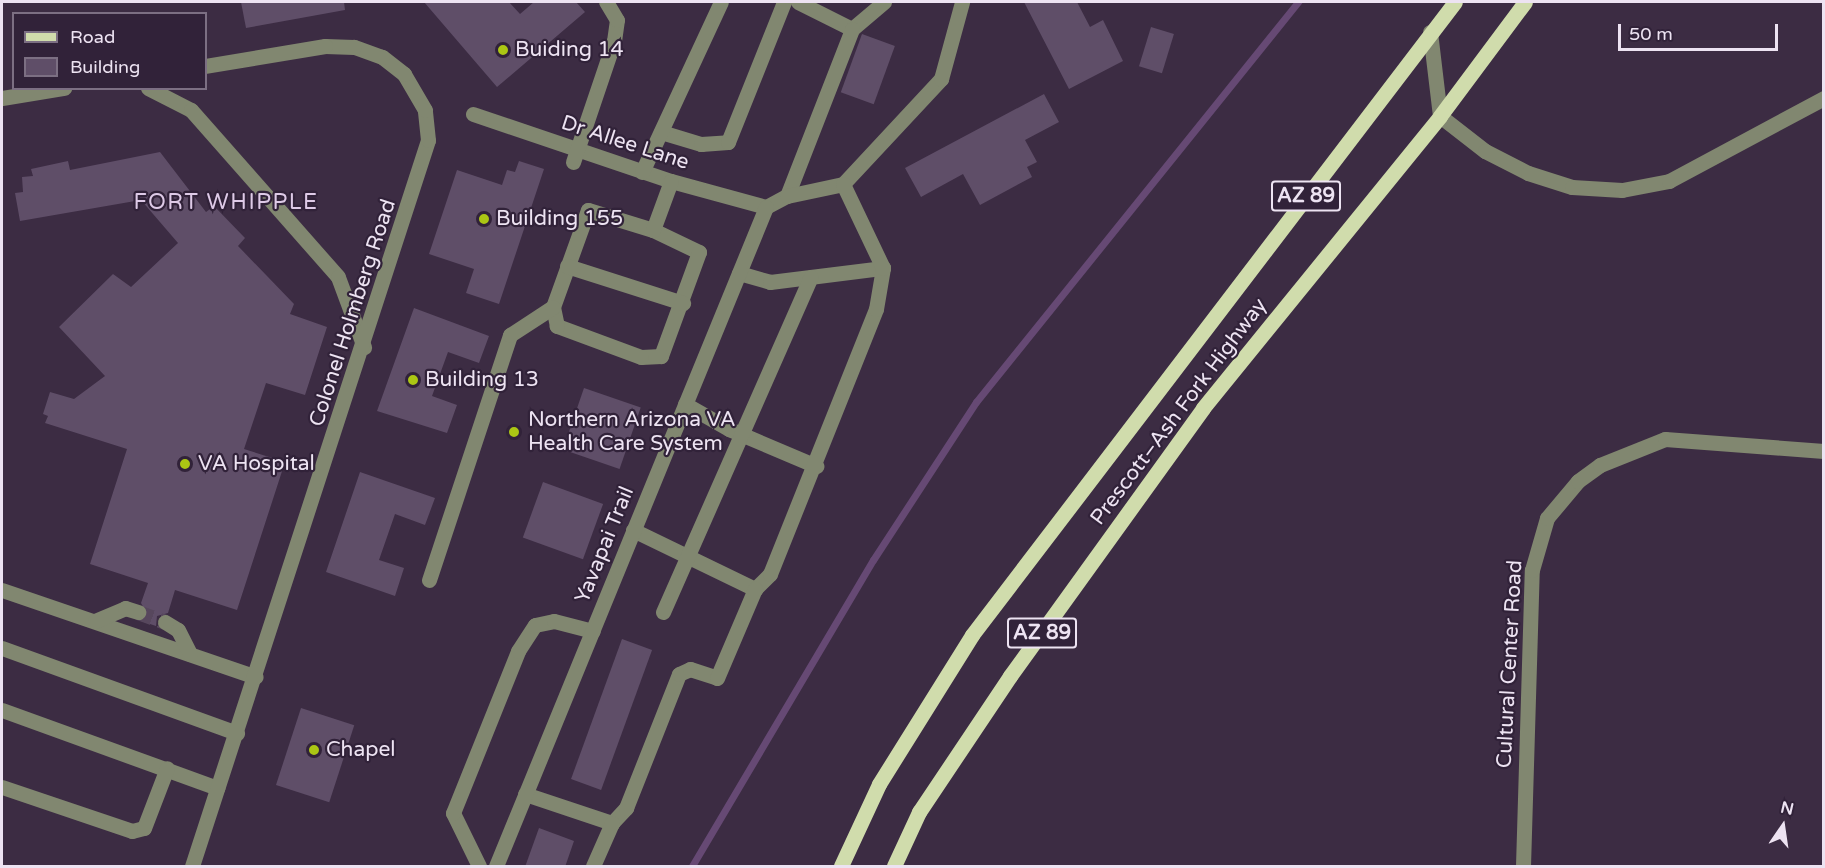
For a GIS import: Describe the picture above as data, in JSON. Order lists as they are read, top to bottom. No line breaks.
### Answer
{"streets":{"main road":["AZ 89","Prescott–Ash Fork Highway"],"lane":["Dr Allee Lane","Colonel Holmberg Road","Yavapai Trail","Cultural Center Road"]},"crossings":[["Dr Allee Lane","Yavapai Trail"]],"districts":["FORT WHIPPLE"],"places":["Buiding 14","Building 155","Building 13","Northern Arizona VA Health Care System","VA Hospital","Chapel"],"legend":["Road","Building"],"scale_bar":"50 m","north":"top"}
